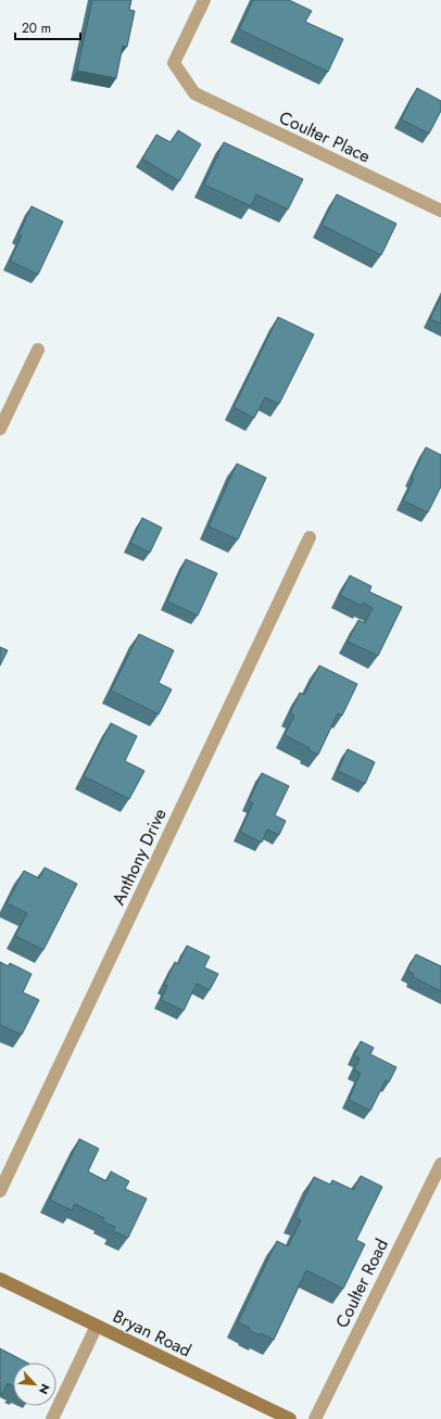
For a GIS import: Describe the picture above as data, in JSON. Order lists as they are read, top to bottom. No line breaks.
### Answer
{"streets":{"street":["Coulter Place","Anthony Drive","Coulter Road","Bryan Road"]},"scale_bar":"20 m","north":"bottom right"}
